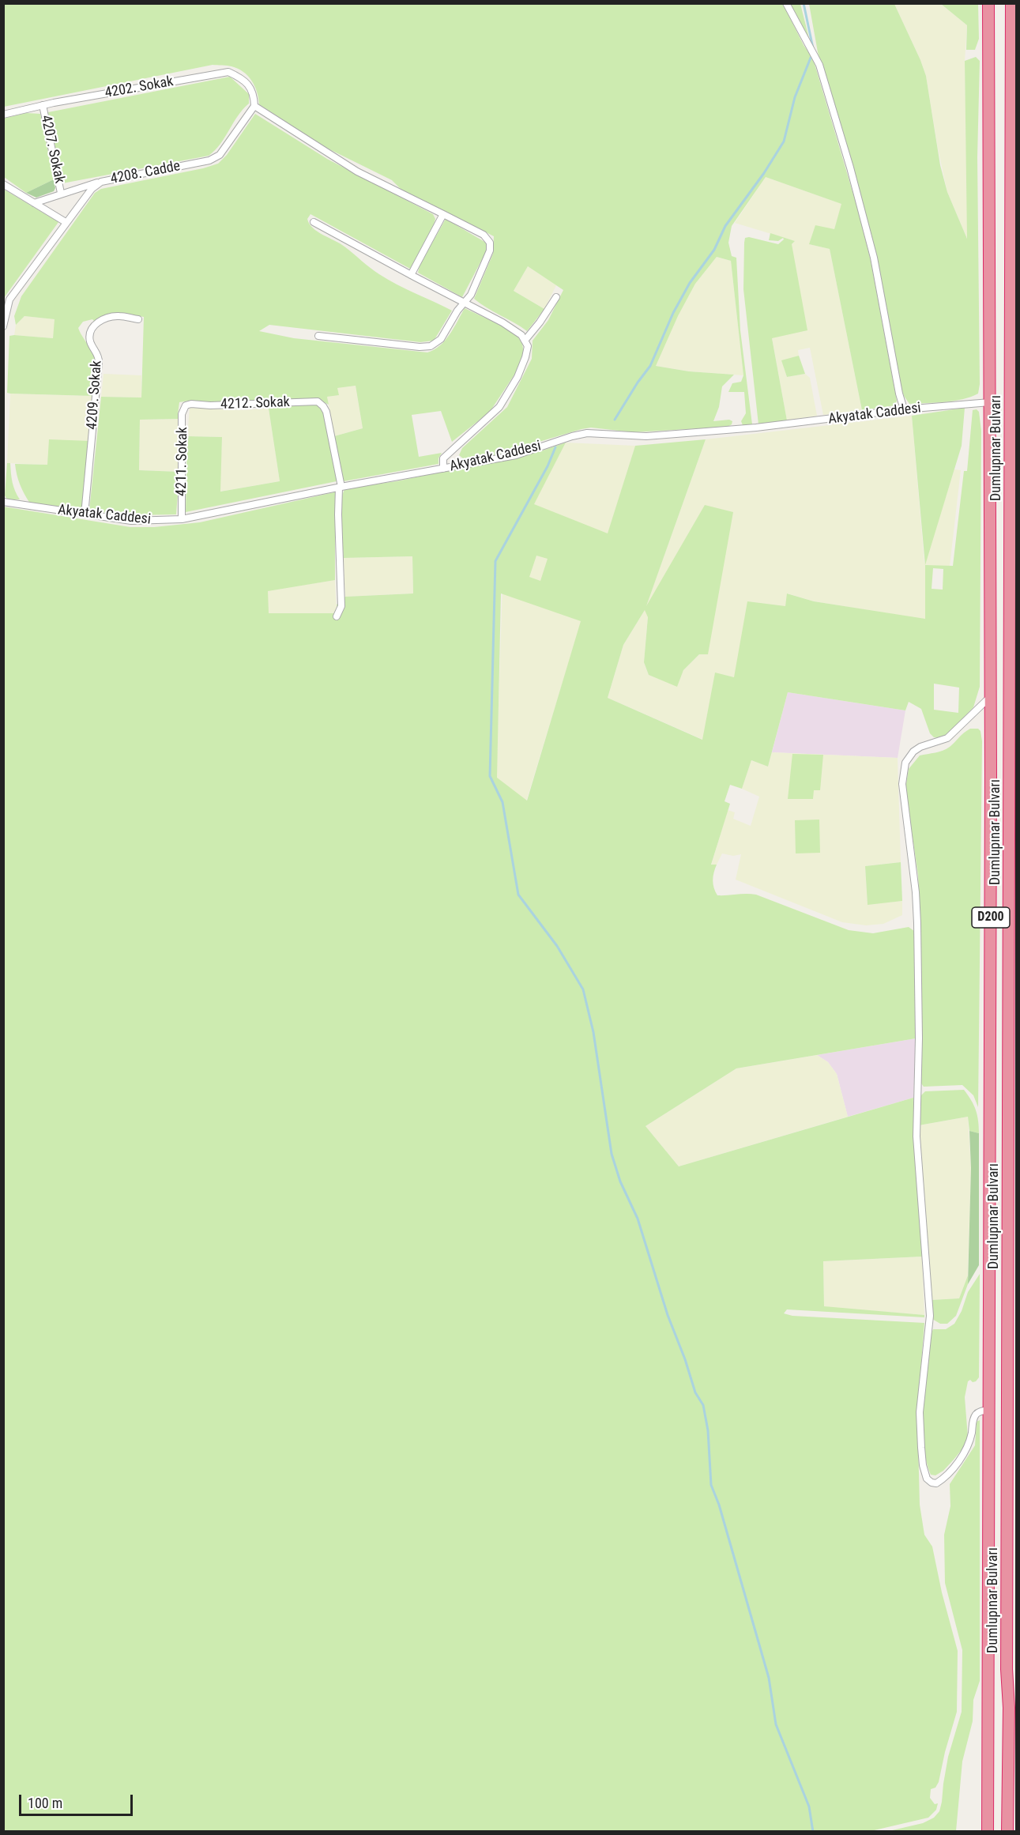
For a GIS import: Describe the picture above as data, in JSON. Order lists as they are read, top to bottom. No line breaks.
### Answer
{"streets":{"highway":["Dumlupınar Bulvarı","D200"],"street":["4202. Sokak","4207. Sokak","4208. Cadde","4209. Sokak","4212. Sokak","Akyatak Caddesi","4211. Sokak"]},"crossings":[["4202. Sokak","4207. Sokak"],["4202. Sokak","4208. Cadde"],["4209. Sokak","Akyatak Caddesi"],["4212. Sokak","Akyatak Caddesi"],["4212. Sokak","4211. Sokak"],["Akyatak Caddesi","Dumlupınar Bulvarı"],["Akyatak Caddesi","4211. Sokak"]],"scale_bar":"100 m"}
